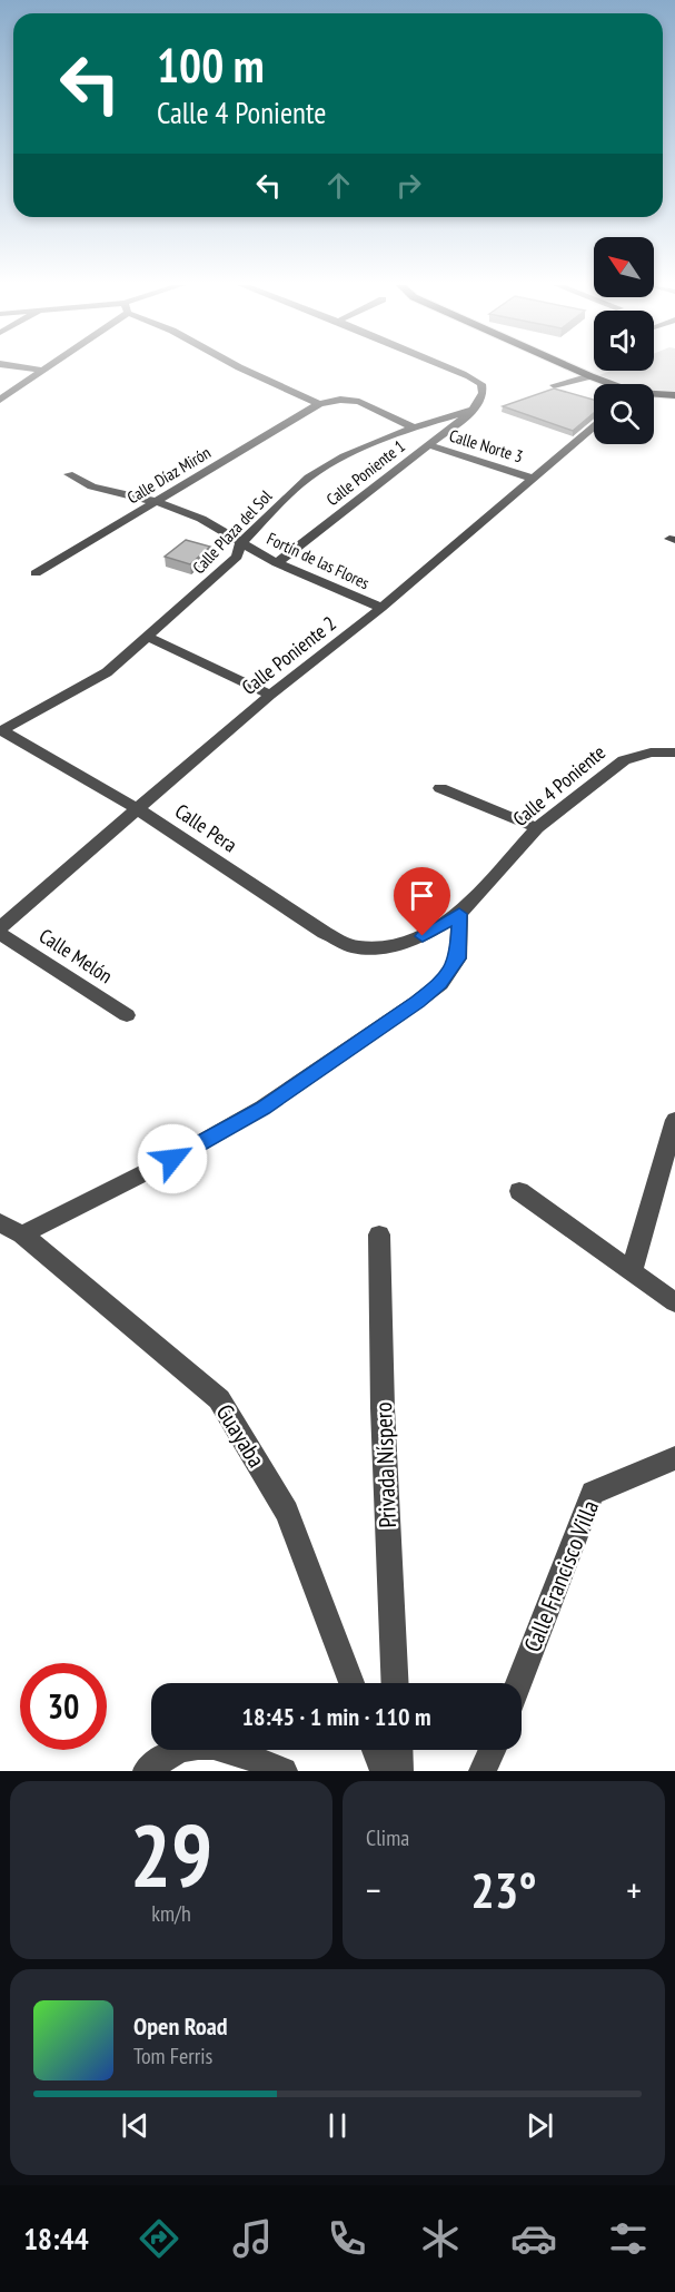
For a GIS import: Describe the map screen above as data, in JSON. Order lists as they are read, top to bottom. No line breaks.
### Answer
{"streets":{"street":["Calle Norte 3","Calle Poniente 1","Calle Díaz Mirón","Calle Plaza del Sol","Fortín de las Flores","Calle Poniente 2","Calle 4 Poniente","Calle Pera","Calle Melón","Guayaba","Privada Níspero","Calle Francisco Villa"]},"crossings":[["Calle Norte 3","Calle Poniente 1"],["Calle Norte 3","Calle Poniente 2"],["Calle Poniente 1","Calle Plaza del Sol"],["Calle Poniente 1","Fortín de las Flores"],["Calle Díaz Mirón","Fortín de las Flores"],["Calle Plaza del Sol","Fortín de las Flores"],["Calle Plaza del Sol","Calle Pera"],["Fortín de las Flores","Calle Poniente 2"],["Calle Poniente 2","Calle Pera"],["Calle 4 Poniente","Calle Pera"]],"north":"top left","page":{"turn":["100 m","Calle 4 Poniente"],"limit":"30","trip":"18:45 · 1 min · 110 m","tile":[["29","km/h"],"Clima"],"heat":["−","23°","+"],"song":["Open Road","Tom Ferris"],"tabs":"18:44"}}
